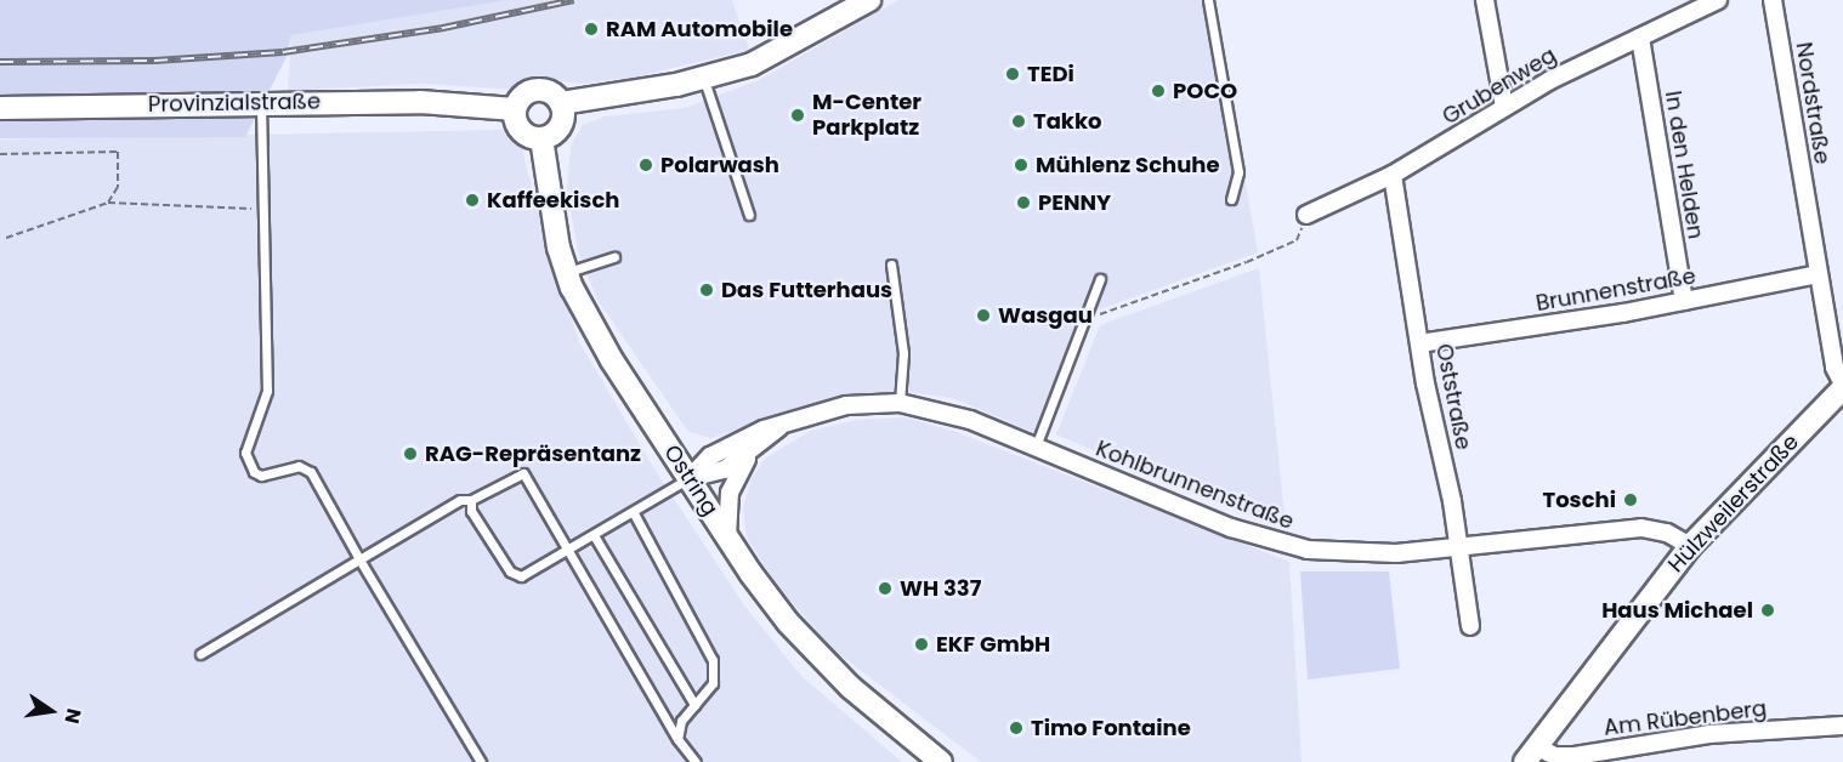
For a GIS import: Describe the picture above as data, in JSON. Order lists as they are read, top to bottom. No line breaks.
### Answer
{"streets":{"street":["Grubenweg","Provinzialstraße","Nordstraße","In den Helden","Brunnenstraße","Oststraße","Ostring","Kohlbrunnenstraße","Hülzweilerstraße","Am Rübenberg"]},"crossings":[["Grubenweg","In den Helden"],["Grubenweg","Oststraße"],["Provinzialstraße","Ostring"],["Nordstraße","Brunnenstraße"],["Nordstraße","Hülzweilerstraße"],["In den Helden","Brunnenstraße"],["Brunnenstraße","Oststraße"],["Oststraße","Kohlbrunnenstraße"],["Ostring","Kohlbrunnenstraße"],["Kohlbrunnenstraße","Hülzweilerstraße"],["Hülzweilerstraße","Am Rübenberg"]],"places":["RAM Automobile","TEDi","POCO","M-Center Parkplatz","Takko","Polarwash","Mühlenz Schuhe","Kaffeekisch","PENNY","Das Futterhaus","Wasgau","RAG-Repräsentanz","Toschi","WH 337","Haus Michael","EKF GmbH","Timo Fontaine"],"north":"right"}
